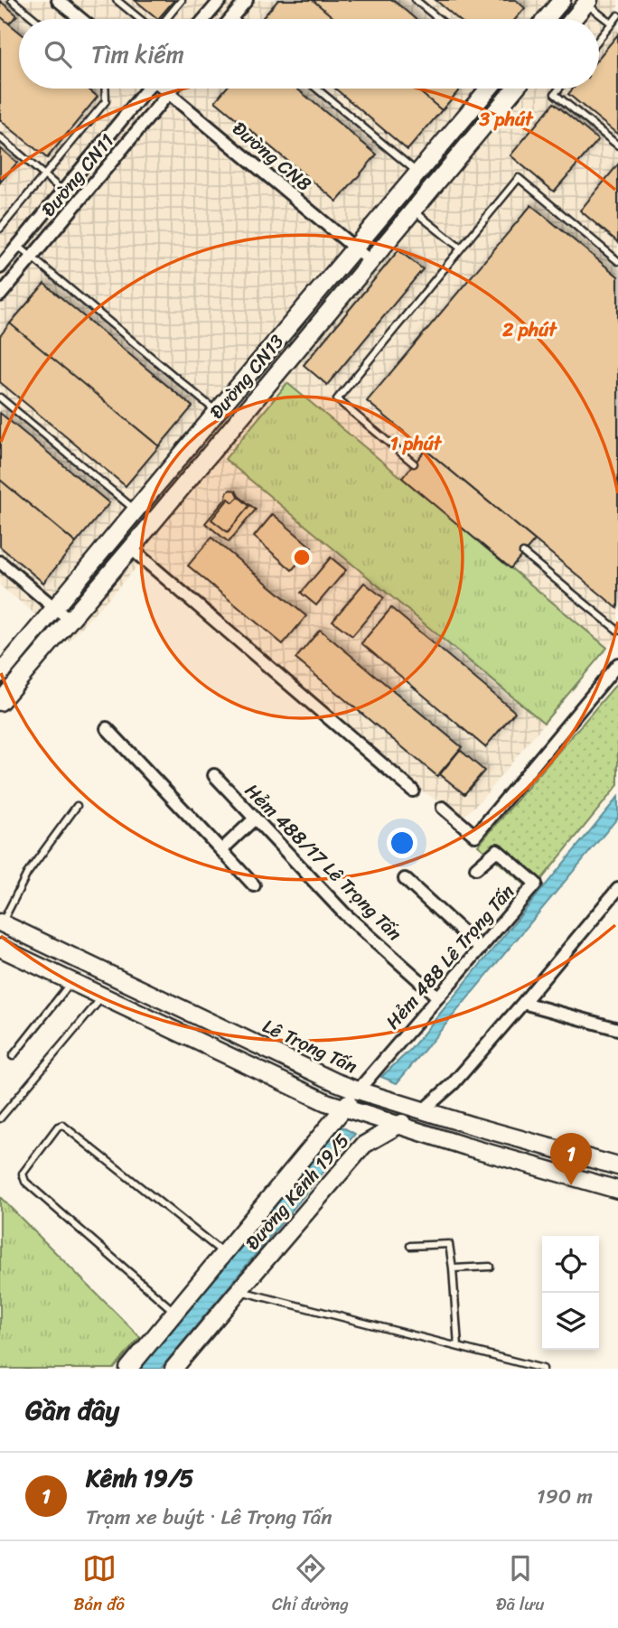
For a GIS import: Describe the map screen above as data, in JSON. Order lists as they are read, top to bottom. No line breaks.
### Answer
{"streets":{"street":["Đường CN8","Đường CN11","Đường CN13","Hẻm 488/17 Lê Trọng Tấn","Hẻm 488 Lê Trọng Tấn","Lê Trọng Tấn","Đường Kênh 19/5"]},"crossings":[["Đường CN8","Đường CN11"],["Đường CN8","Đường CN13"],["Hẻm 488/17 Lê Trọng Tấn","Hẻm 488 Lê Trọng Tấn"],["Hẻm 488 Lê Trọng Tấn","Lê Trọng Tấn"],["Hẻm 488 Lê Trọng Tấn","Đường Kênh 19/5"],["Lê Trọng Tấn","Đường Kênh 19/5"]],"page":{"search":"Tìm kiếm","pins":"1","heading":"Gần đây","list":[{"mark":"1","name":"Kênh 19/5","note":"Trạm xe buýt · Lê Trọng Tấn","value":"190 m"}],"nav":["Bản đồ","Chỉ đường","Đã lưu"]},"rings":["3 phút","2 phút","1 phút"]}
